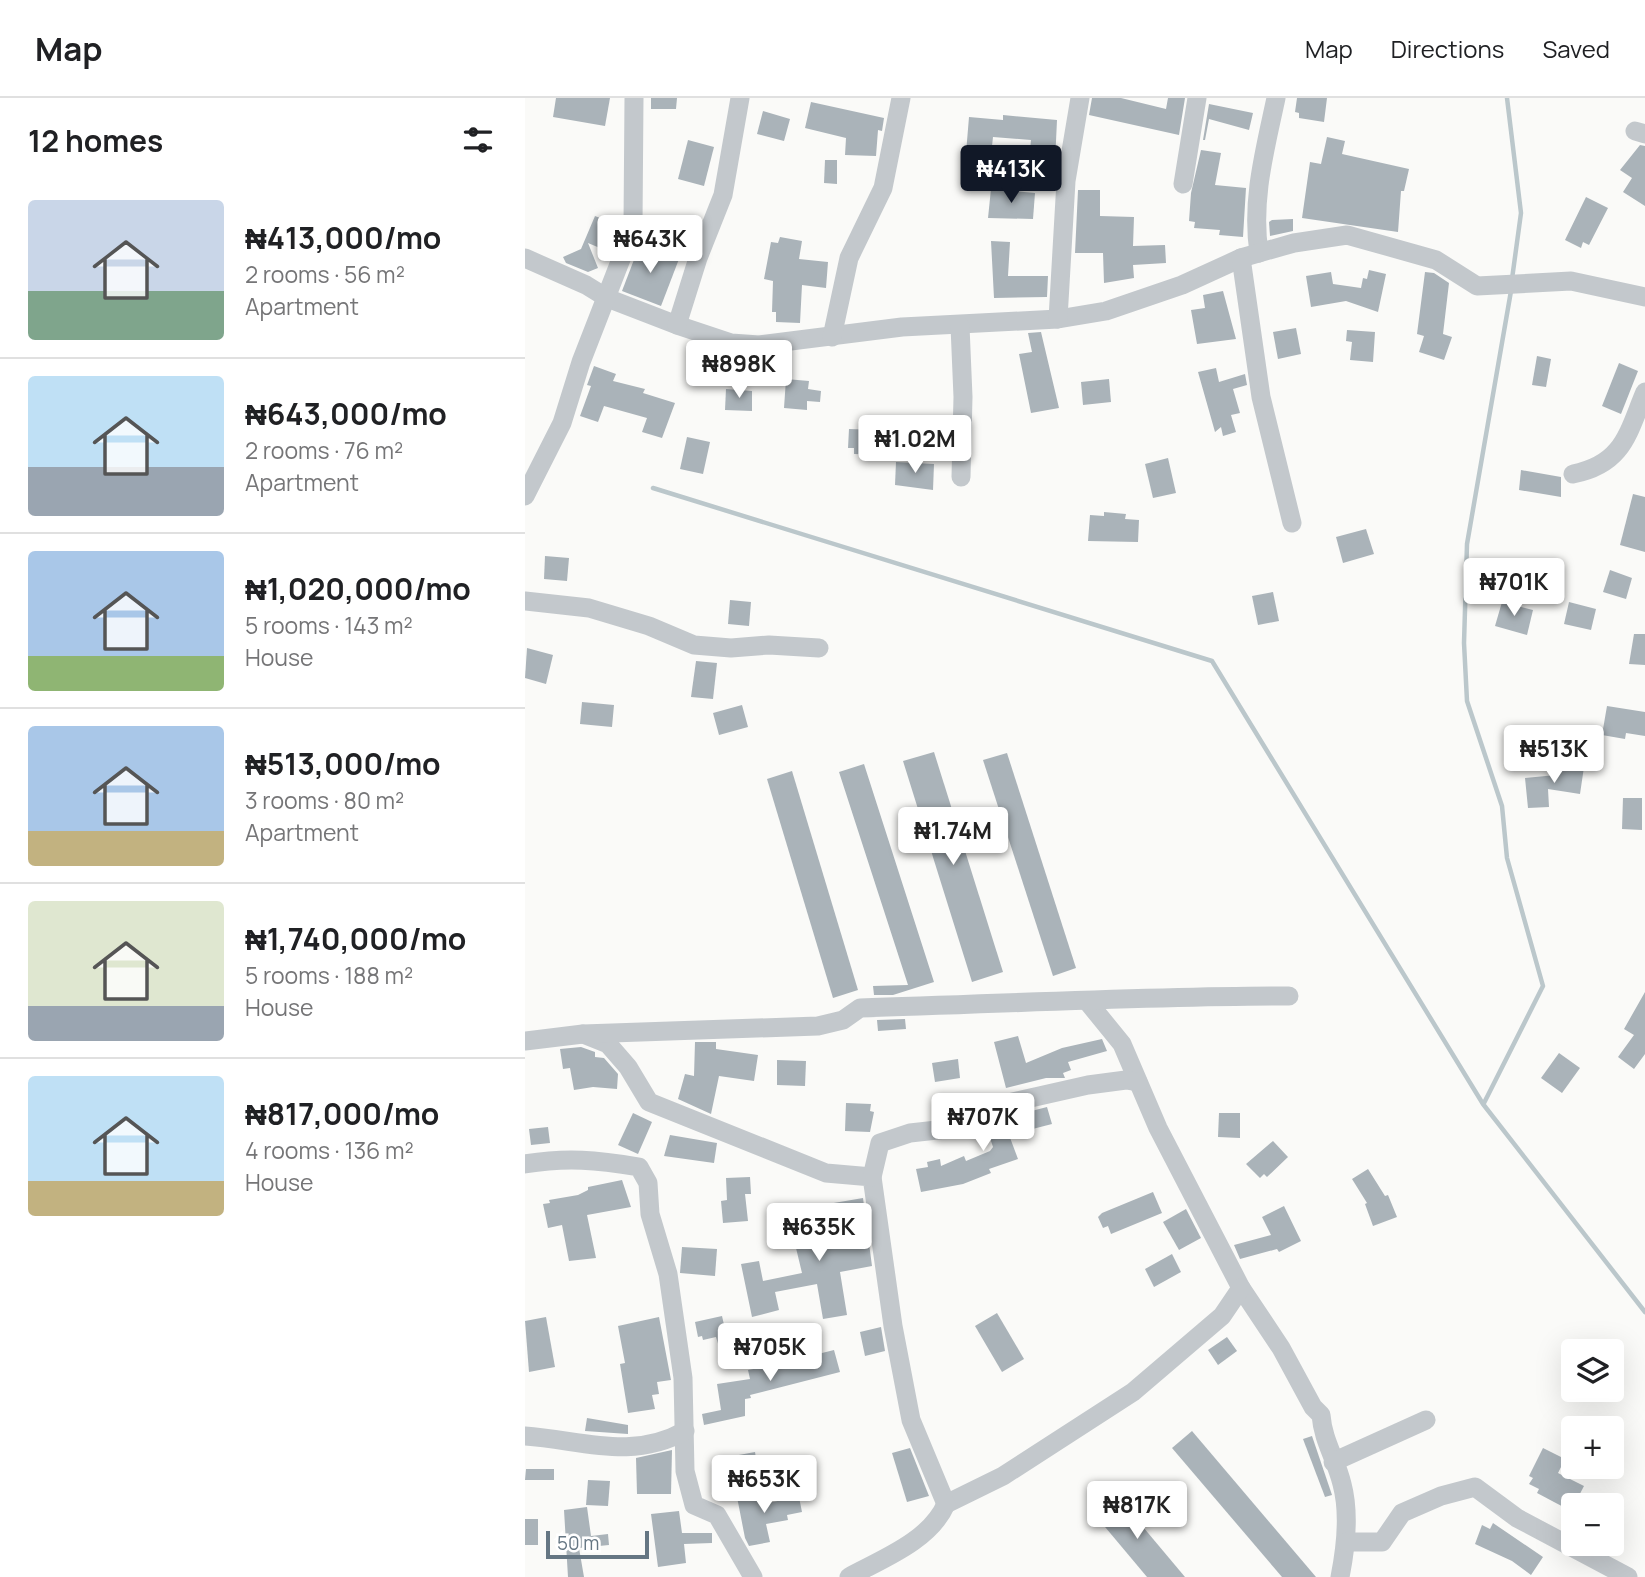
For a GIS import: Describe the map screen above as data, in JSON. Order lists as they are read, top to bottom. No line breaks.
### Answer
{"scale_bar":"50 m","page":{"header":"Map","nav":["Map","Directions","Saved"],"heading":"12 homes","price":["₦413K","₦643K","₦898K","₦1.02M","₦701K","₦513K","₦1.74M","₦707K","₦635K","₦705K","₦653K","₦817K"],"list":[{"name":"₦413,000/mo","note":"2 rooms · 56 m² · Apartment"},{"name":"₦643,000/mo","note":"2 rooms · 76 m² · Apartment"},{"name":"₦1,020,000/mo","note":"5 rooms · 143 m² · House"},{"name":"₦513,000/mo","note":"3 rooms · 80 m² · Apartment"},{"name":"₦1,740,000/mo","note":"5 rooms · 188 m² · House"},{"name":"₦817,000/mo","note":"4 rooms · 136 m² · House"}],"map_buttons":["+","−"],"scale":"50 m"}}
